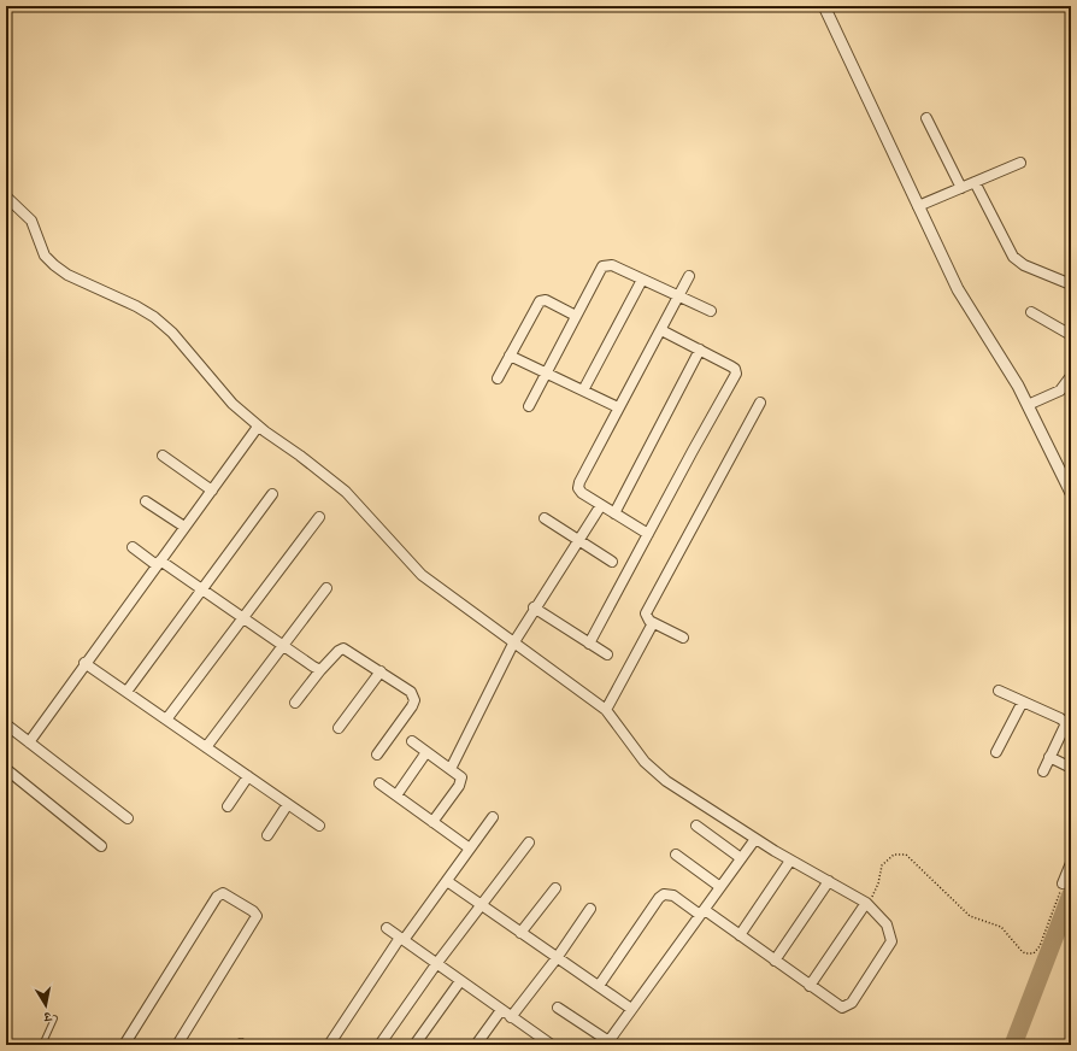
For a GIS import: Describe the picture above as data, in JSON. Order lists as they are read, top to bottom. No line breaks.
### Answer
{"north":"bottom"}
